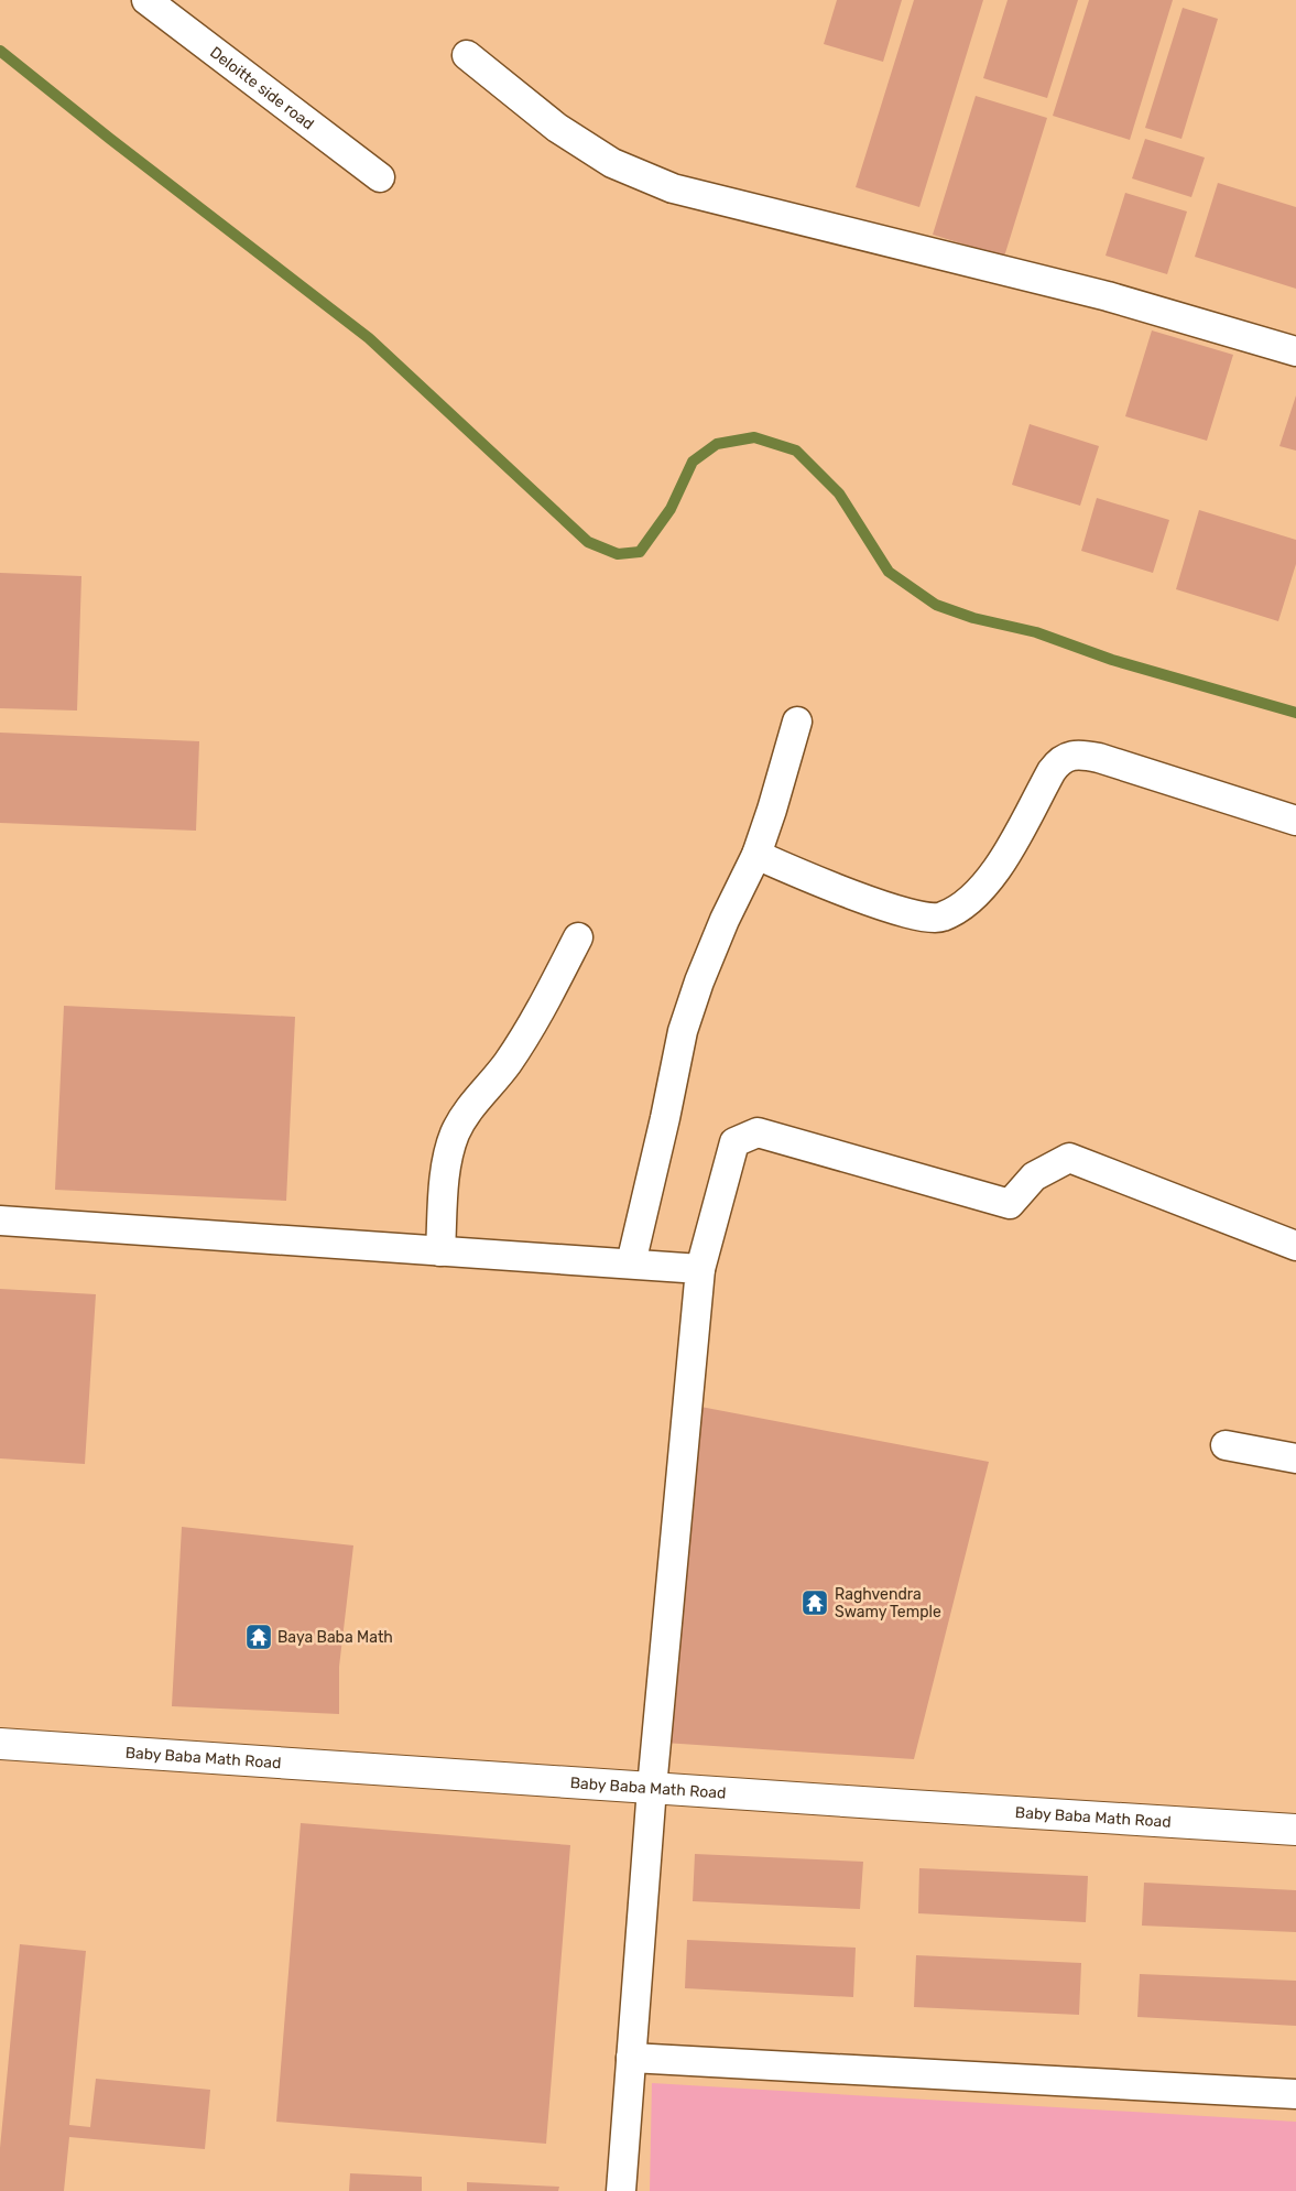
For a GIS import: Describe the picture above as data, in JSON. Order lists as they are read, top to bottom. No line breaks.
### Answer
{"streets":{"street":["Deloitte side road","Baby Baba Math Road"]},"places":{"temple":["Raghvendra Swamy Temple","Baya Baba Math"]}}
